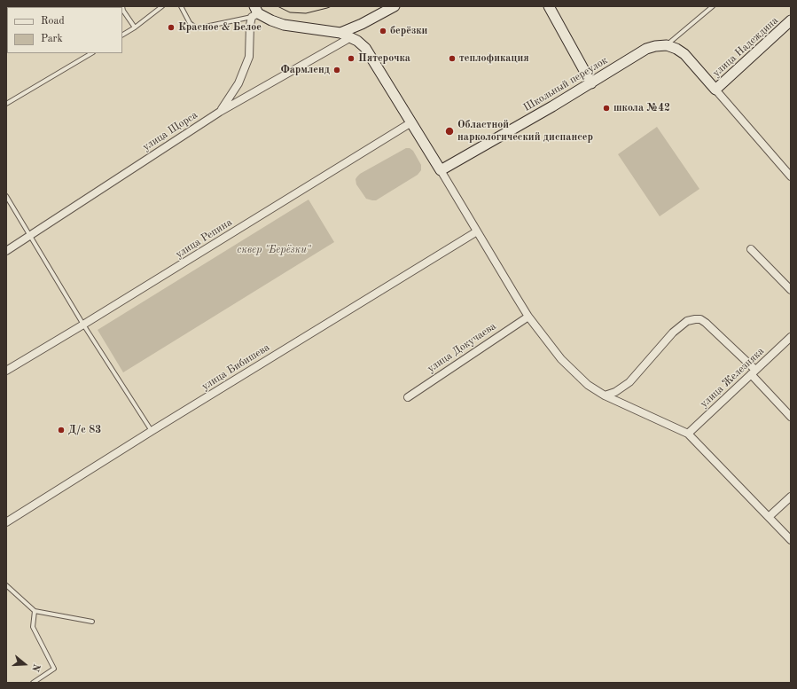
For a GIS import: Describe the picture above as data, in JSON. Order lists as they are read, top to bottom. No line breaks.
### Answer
{"streets":{"street":["улица Надеждина","Школьный переулок","улица Щорса","улица Репина","улица Докучаева","улица Бибишева","улица Железняка"]},"parks":["сквер \"Берёзки\""],"places":["Красное & Белое","берёзки","Пятерочка","теплофикация","Фармленд","школа №42","Областной наркологический диспансер","Д/с 83"],"legend":["Road","Park"],"north":"right"}
